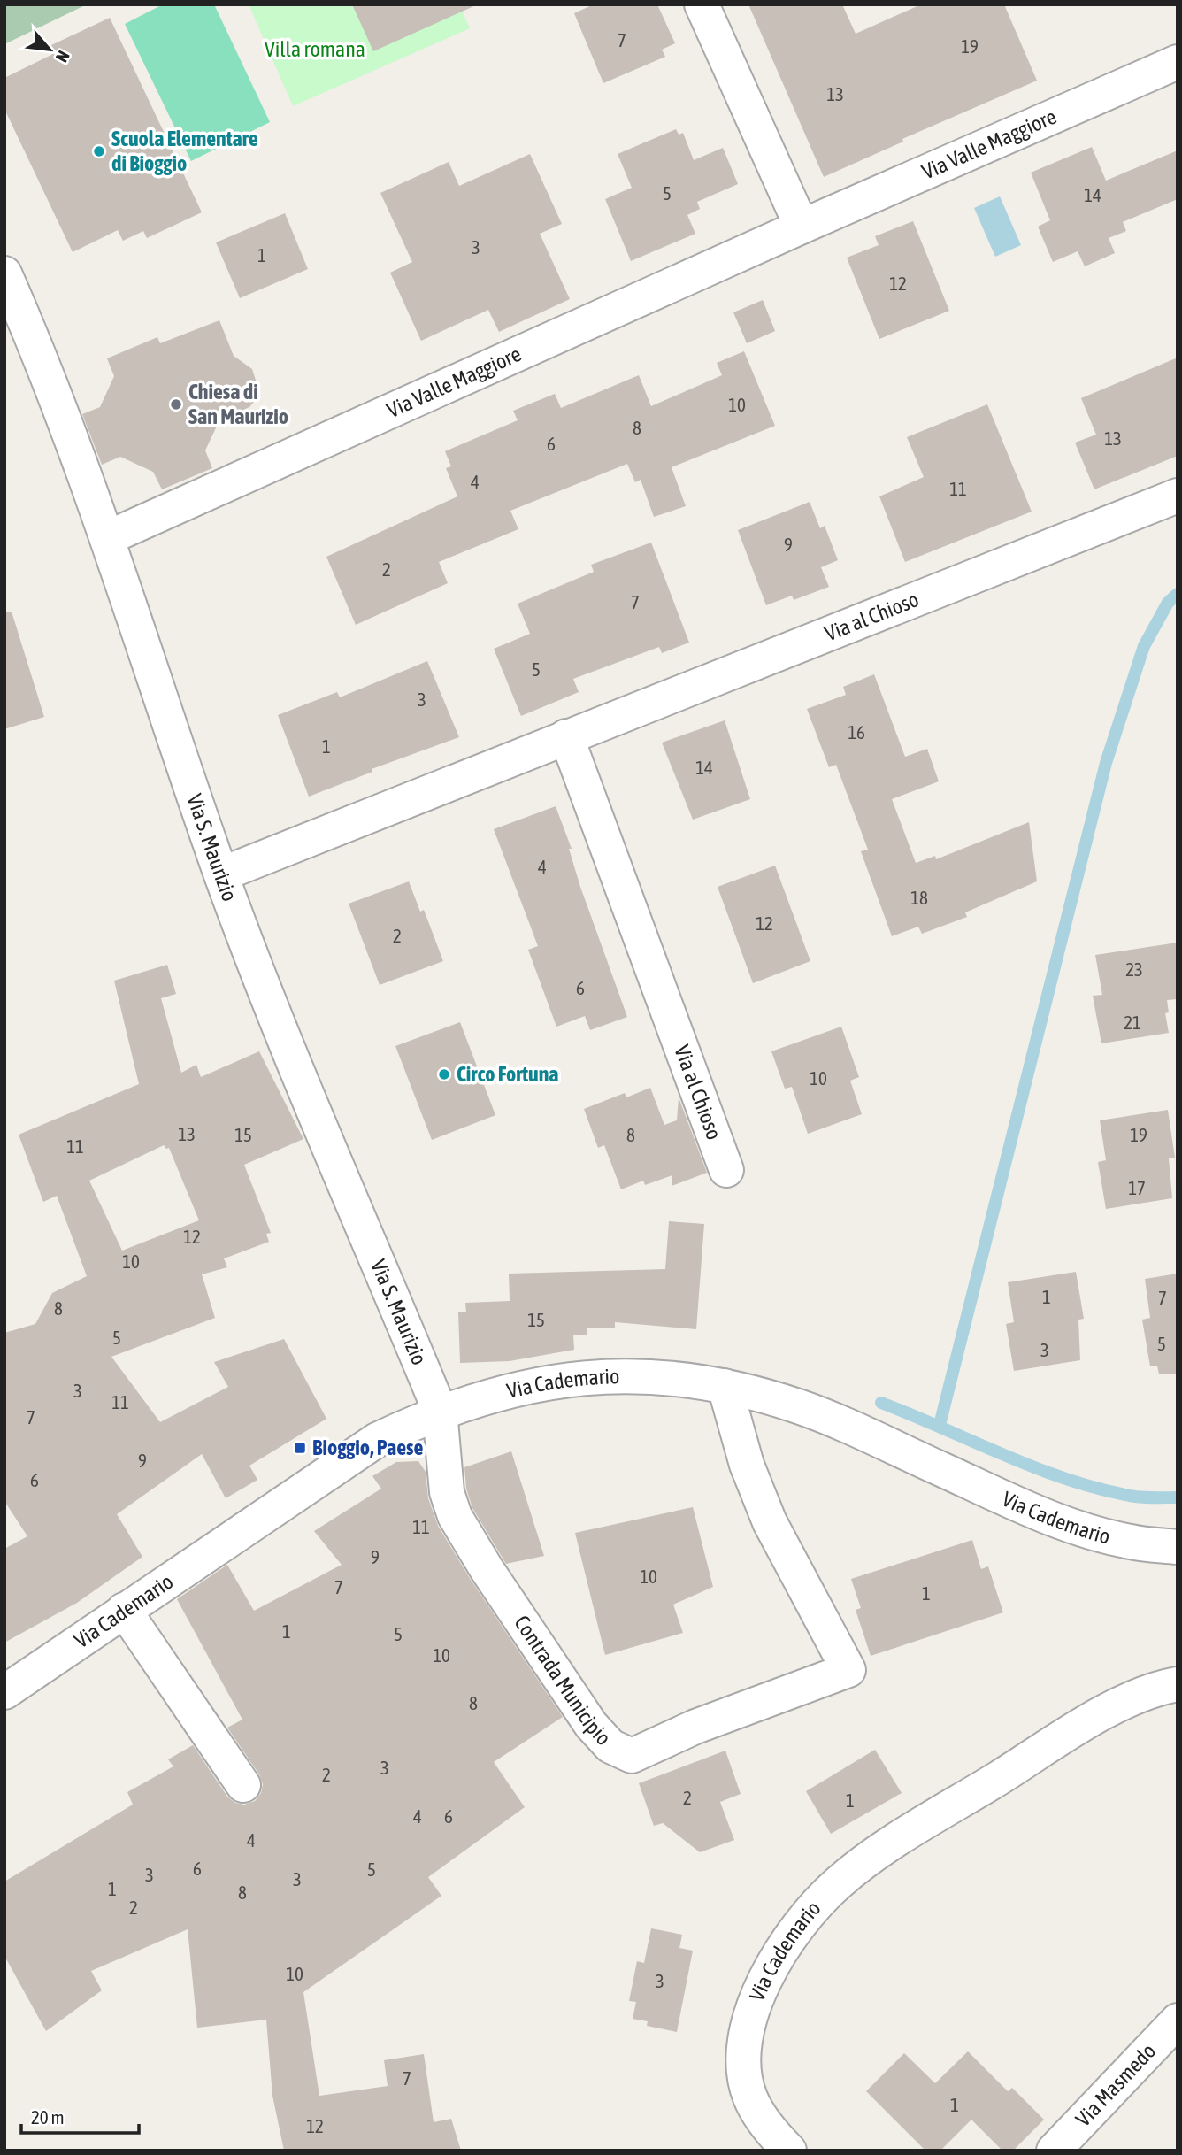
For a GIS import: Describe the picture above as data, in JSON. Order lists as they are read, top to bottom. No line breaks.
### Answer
{"streets":{"street":["Via Valle Maggiore","Via al Chioso","Via S. Maurizio","Via Cademario","Contrada Municipio","Via Masmedo"]},"crossings":[["Via Valle Maggiore","Via S. Maurizio"],["Via al Chioso","Via S. Maurizio"],["Via S. Maurizio","Via Cademario"],["Via S. Maurizio","Contrada Municipio"],["Via Cademario","Contrada Municipio"]],"parks":["Villa romana"],"places":{"other":["Scuola Elementare di Bioggio","Chiesa di San Maurizio","Circo Fortuna"],"transit":["Bioggio, Paese"]},"house_numbers":["7","19","13","5","14","3","1","12","10","8","13","6","4","11","9","2","7","5","3","16","1","14","4","18","12","2","23","6","21","10","13","15","8","19","11","17","12","10","1","7","8","15","5","5","3","3","11","7","9","6","11","9","10","7","1","1","5","10","8","3","2","2","1","4","6","4","6","5","3","3","1","8","2","10","3","7","1","12"],"scale_bar":"20 m","north":"bottom right"}
